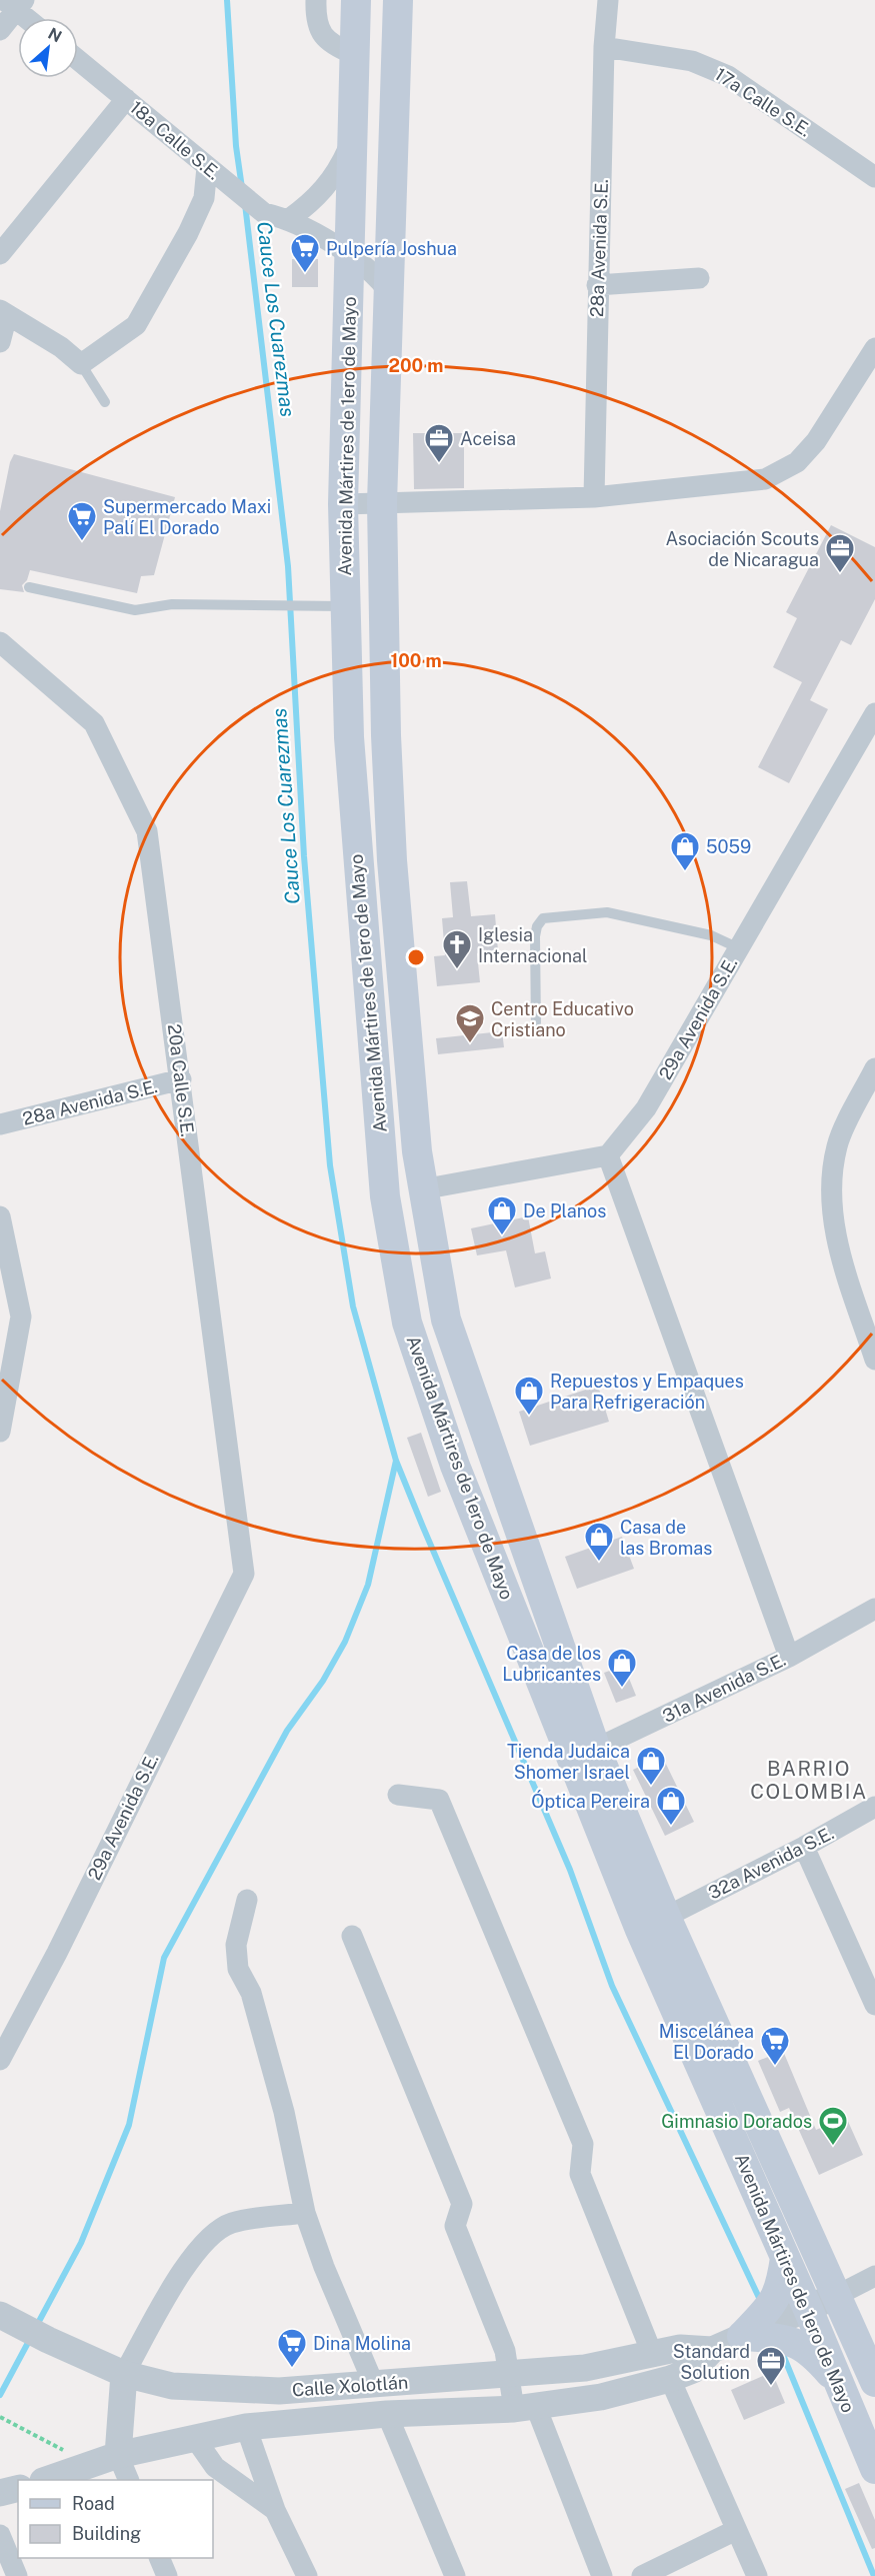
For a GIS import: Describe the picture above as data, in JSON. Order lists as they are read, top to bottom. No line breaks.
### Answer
{"streets":{"main road":["Avenida Mártires de 1ero de Mayo"],"street":["17a Calle S.E.","18a Calle S.E.","28a Avenida S.E.","29a Avenida S.E.","20a Calle S.E.","31a Avenida S.E.","32a Avenida S.E.","Calle Xolotlán"]},"crossings":[["17a Calle S.E.","28a Avenida S.E."],["18a Calle S.E.","Avenida Mártires de 1ero de Mayo"],["28a Avenida S.E.","20a Calle S.E."],["Avenida Mártires de 1ero de Mayo","31a Avenida S.E."],["Avenida Mártires de 1ero de Mayo","32a Avenida S.E."],["Avenida Mártires de 1ero de Mayo","Calle Xolotlán"],["29a Avenida S.E.","20a Calle S.E."]],"districts":["BARRIO COLOMBIA"],"water":["Cauce Los Cuarezmas"],"places":{"supermarket":["Pulpería Joshua","Supermercado Maxi Palí El Dorado","Miscelánea El Dorado","Dina Molina"],"office":["Aceisa","Asociación Scouts de Nicaragua","Standard Solution"],"shop":["5059","De Planos","Repuestos y Empaques Para Refrigeración","Casa de las Bromas","Casa de los Lubricantes","Tienda Judaica Shomer Israel","Óptica Pereira"],"church":["Iglesia Internacional"],"school or university":["Centro Educativo Cristiano"],"sports":["Gimnasio Dorados"]},"legend":["Road","Building"],"north":"top right","rings":["200 m","100 m"]}
